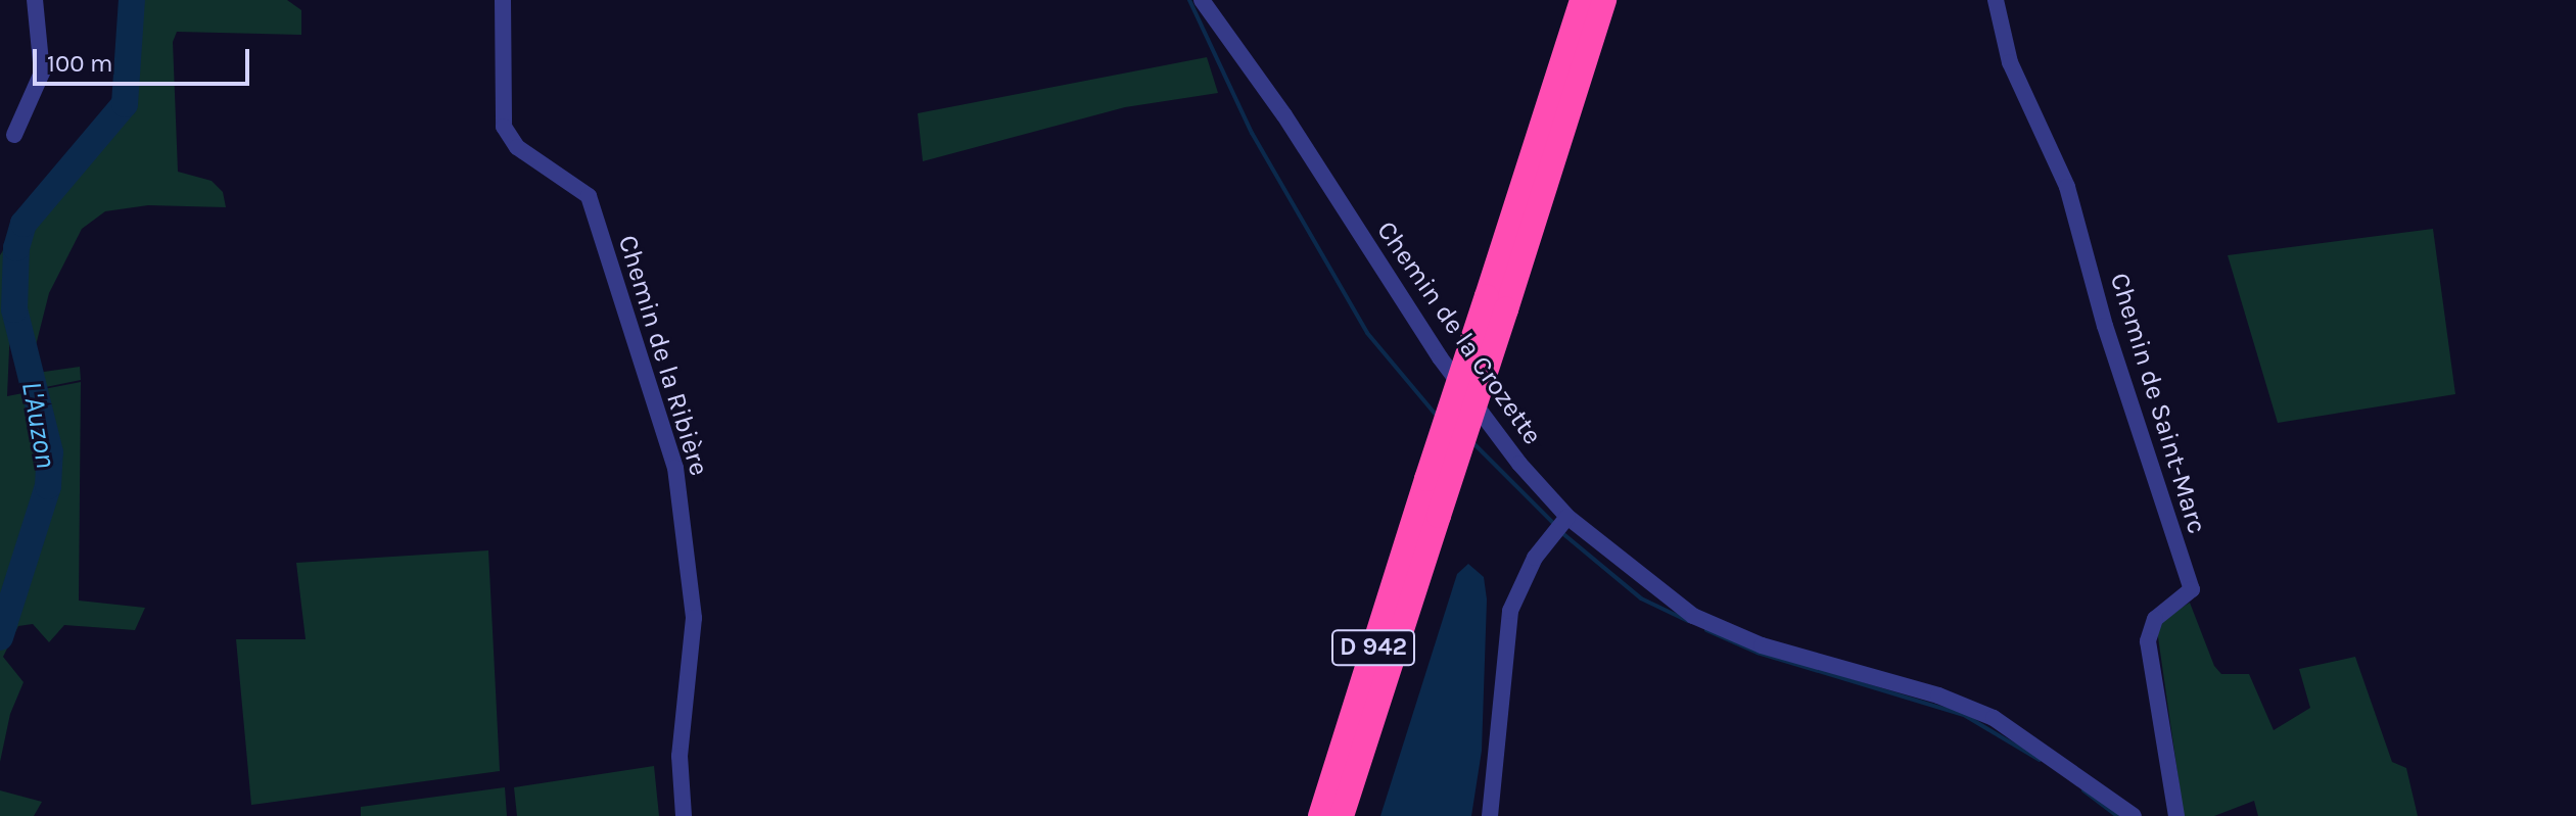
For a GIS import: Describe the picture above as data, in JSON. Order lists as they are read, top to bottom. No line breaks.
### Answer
{"streets":{"highway":["D 942"],"street":["Chemin de la Crozette","Chemin de la Ribière","Chemin de Saint-Marc"]},"water":["L'Auzon"],"scale_bar":"100 m"}
